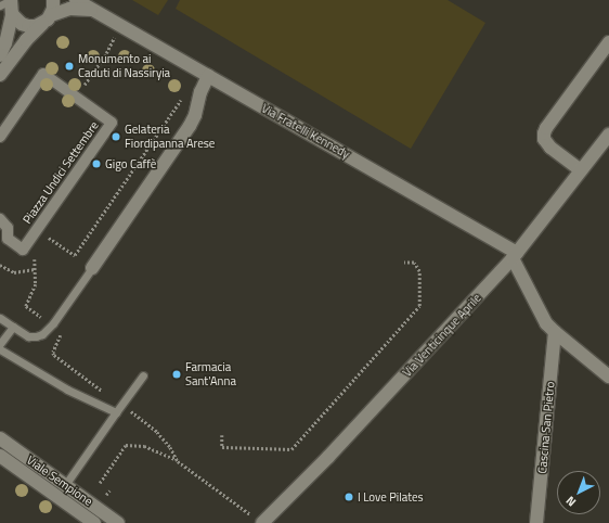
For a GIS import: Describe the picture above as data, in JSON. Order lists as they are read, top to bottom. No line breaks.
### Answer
{"streets":{"street":["Via Fratelli Kennedy","Piazza Undici Settembre","Via Venticinque Aprile","Cascina San Pietro","Viale Sempione"]},"crossings":[["Via Fratelli Kennedy","Via Venticinque Aprile"]],"places":["Monumento ai Caduti di Nassiryia","Gelateria Fiordipanna Arese","Gigo Caffè","Farmacia Sant'Anna","I Love Pilates"],"north":"bottom left"}
